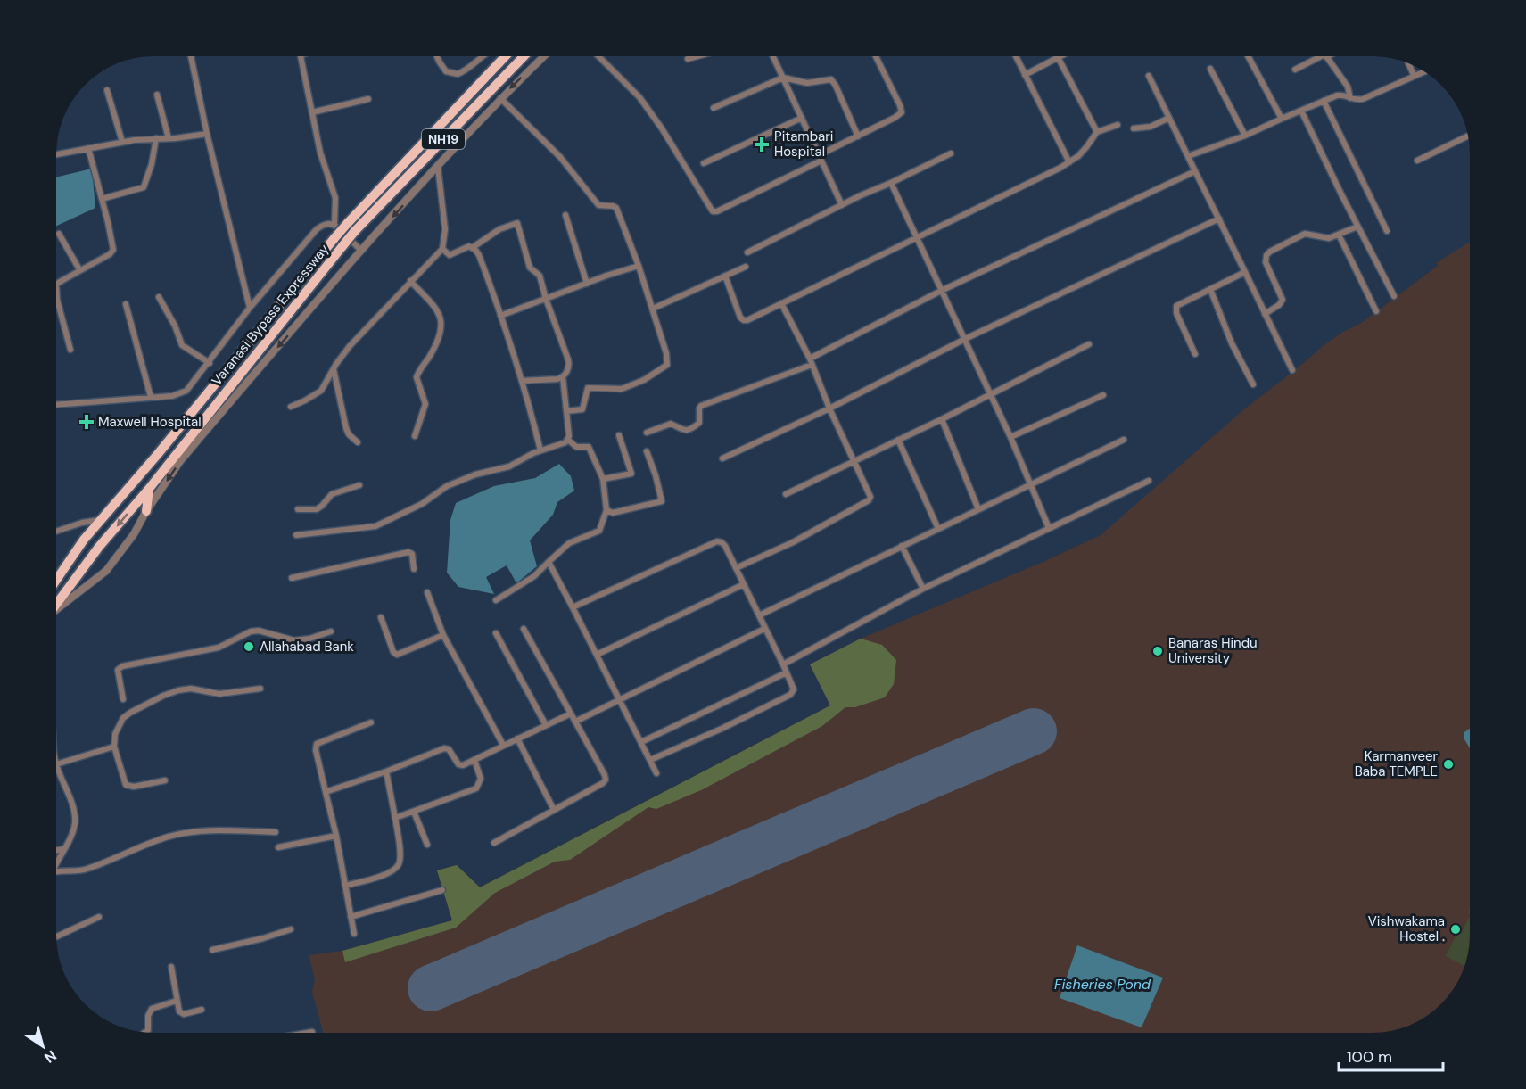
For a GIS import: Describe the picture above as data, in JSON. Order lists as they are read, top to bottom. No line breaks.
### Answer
{"streets":{"highway":["NH19","Varanasi Bypass Expressway"]},"water":["Fisheries Pond"],"places":{"health":["Pitambari Hospital","Maxwell Hospital"],"other":["Allahabad Bank","Banaras Hindu University","Karmanveer Baba TEMPLE","Vishwakama Hostel ."]},"scale_bar":"100 m","north":"bottom right"}
